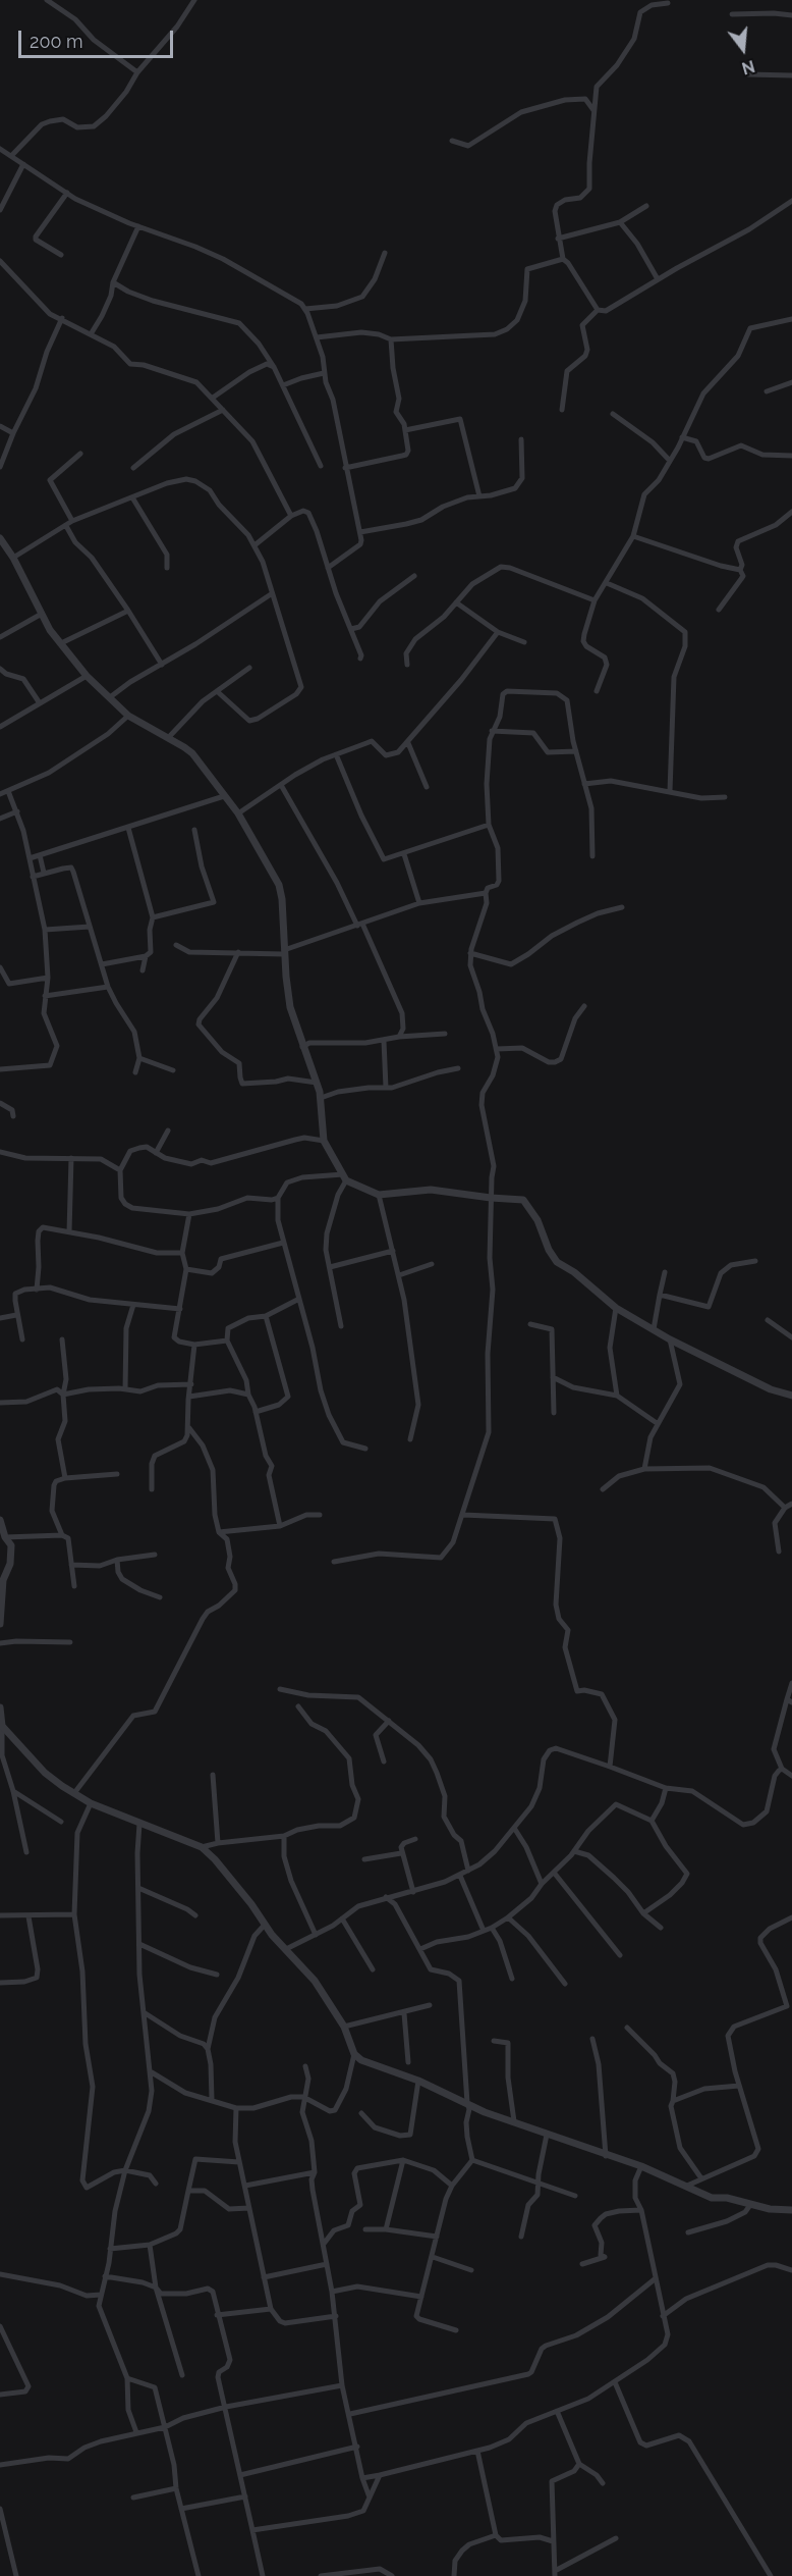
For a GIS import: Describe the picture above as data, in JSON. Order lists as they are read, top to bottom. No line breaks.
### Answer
{"scale_bar":"200 m","north":"bottom"}
